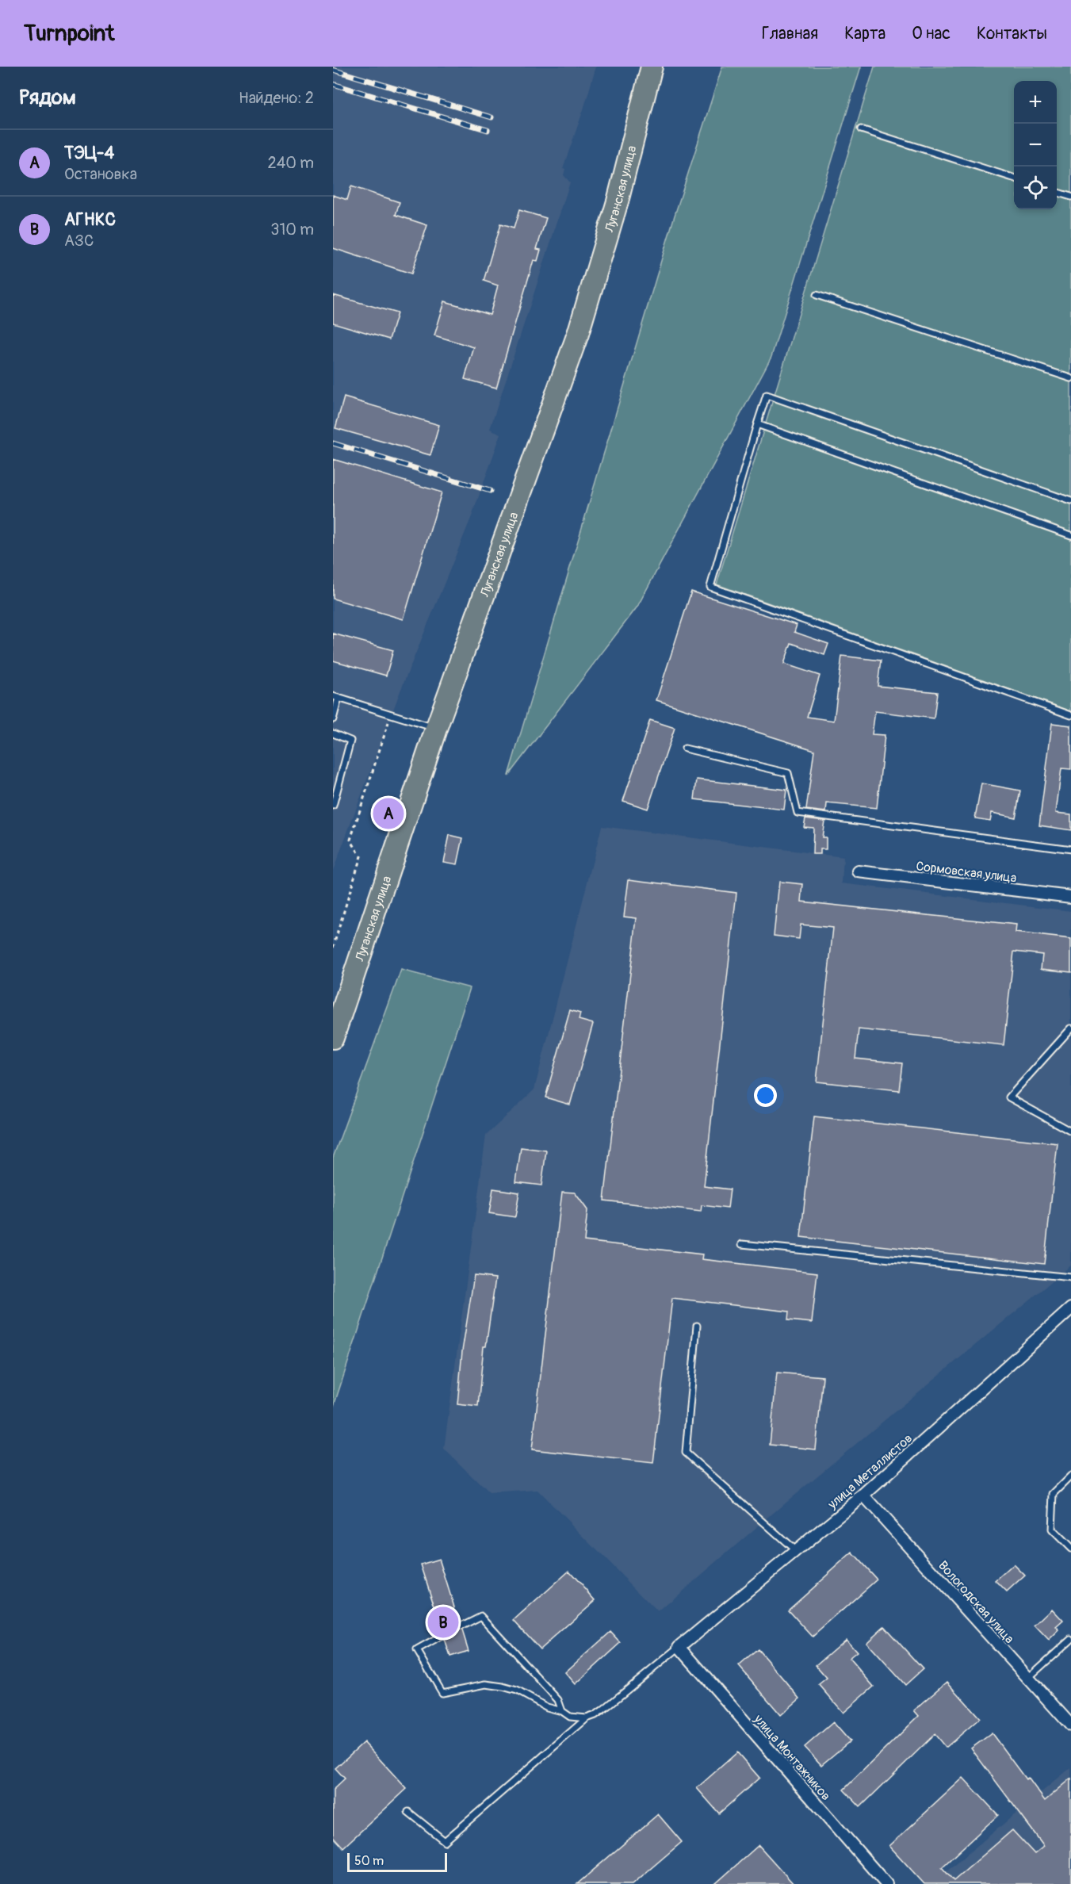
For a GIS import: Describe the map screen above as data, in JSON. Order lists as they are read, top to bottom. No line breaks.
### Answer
{"streets":{"highway":["Луганская улица"],"street":["Сормовская улица","улица Металлистов","Вологодская улица","улица Монтажников"]},"crossings":[["улица Металлистов","Вологодская улица"],["улица Металлистов","улица Монтажников"]],"scale_bar":"50 m","page":{"header":"Turnpoint","nav":["Главная","Карта","О нас","Контакты"],"heading":["Рядом","Найдено: 2"],"map_buttons":["+","−"],"list":[{"mark":"A","name":"ТЭЦ-4","note":"Остановка","value":"240 m"},{"mark":"B","name":"АГНКС","note":"АЗС","value":"310 m"}],"pins":["A","B"],"scale":"50 m"}}
